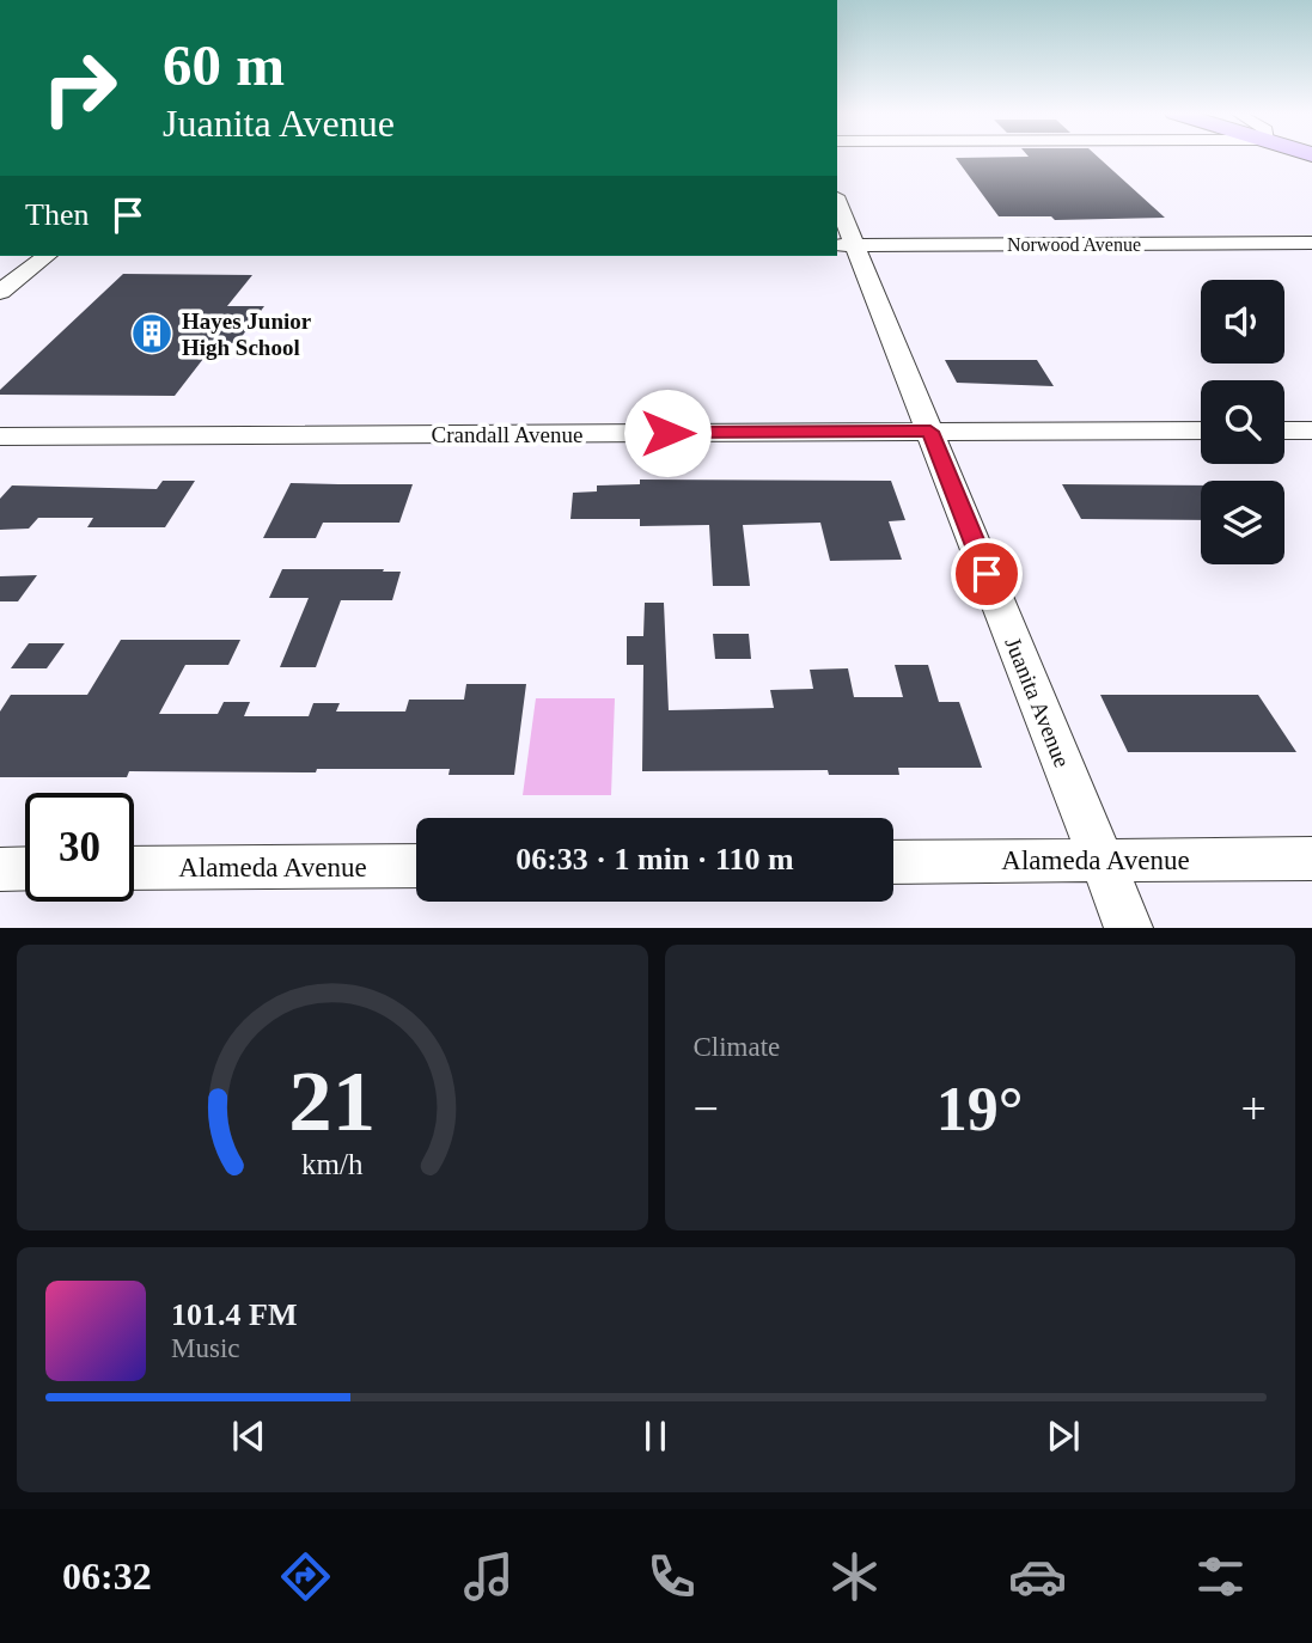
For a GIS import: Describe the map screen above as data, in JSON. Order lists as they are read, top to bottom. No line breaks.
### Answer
{"streets":{"street":["Norwood Avenue","Crandall Avenue","Juanita Avenue","Alameda Avenue"]},"crossings":[["Norwood Avenue","Juanita Avenue"],["Crandall Avenue","Juanita Avenue"],["Juanita Avenue","Alameda Avenue"]],"places":{"building":["Hayes Junior High School"]},"page":{"turn":["60 m","Juanita Avenue"],"then":"Then","limit":"30","trip":"06:33 · 1 min · 110 m","tile":"Climate","heat":["−","19°","+"],"song":["101.4 FM","Music"],"tabs":"06:32","gauge":["21","km/h"]}}
